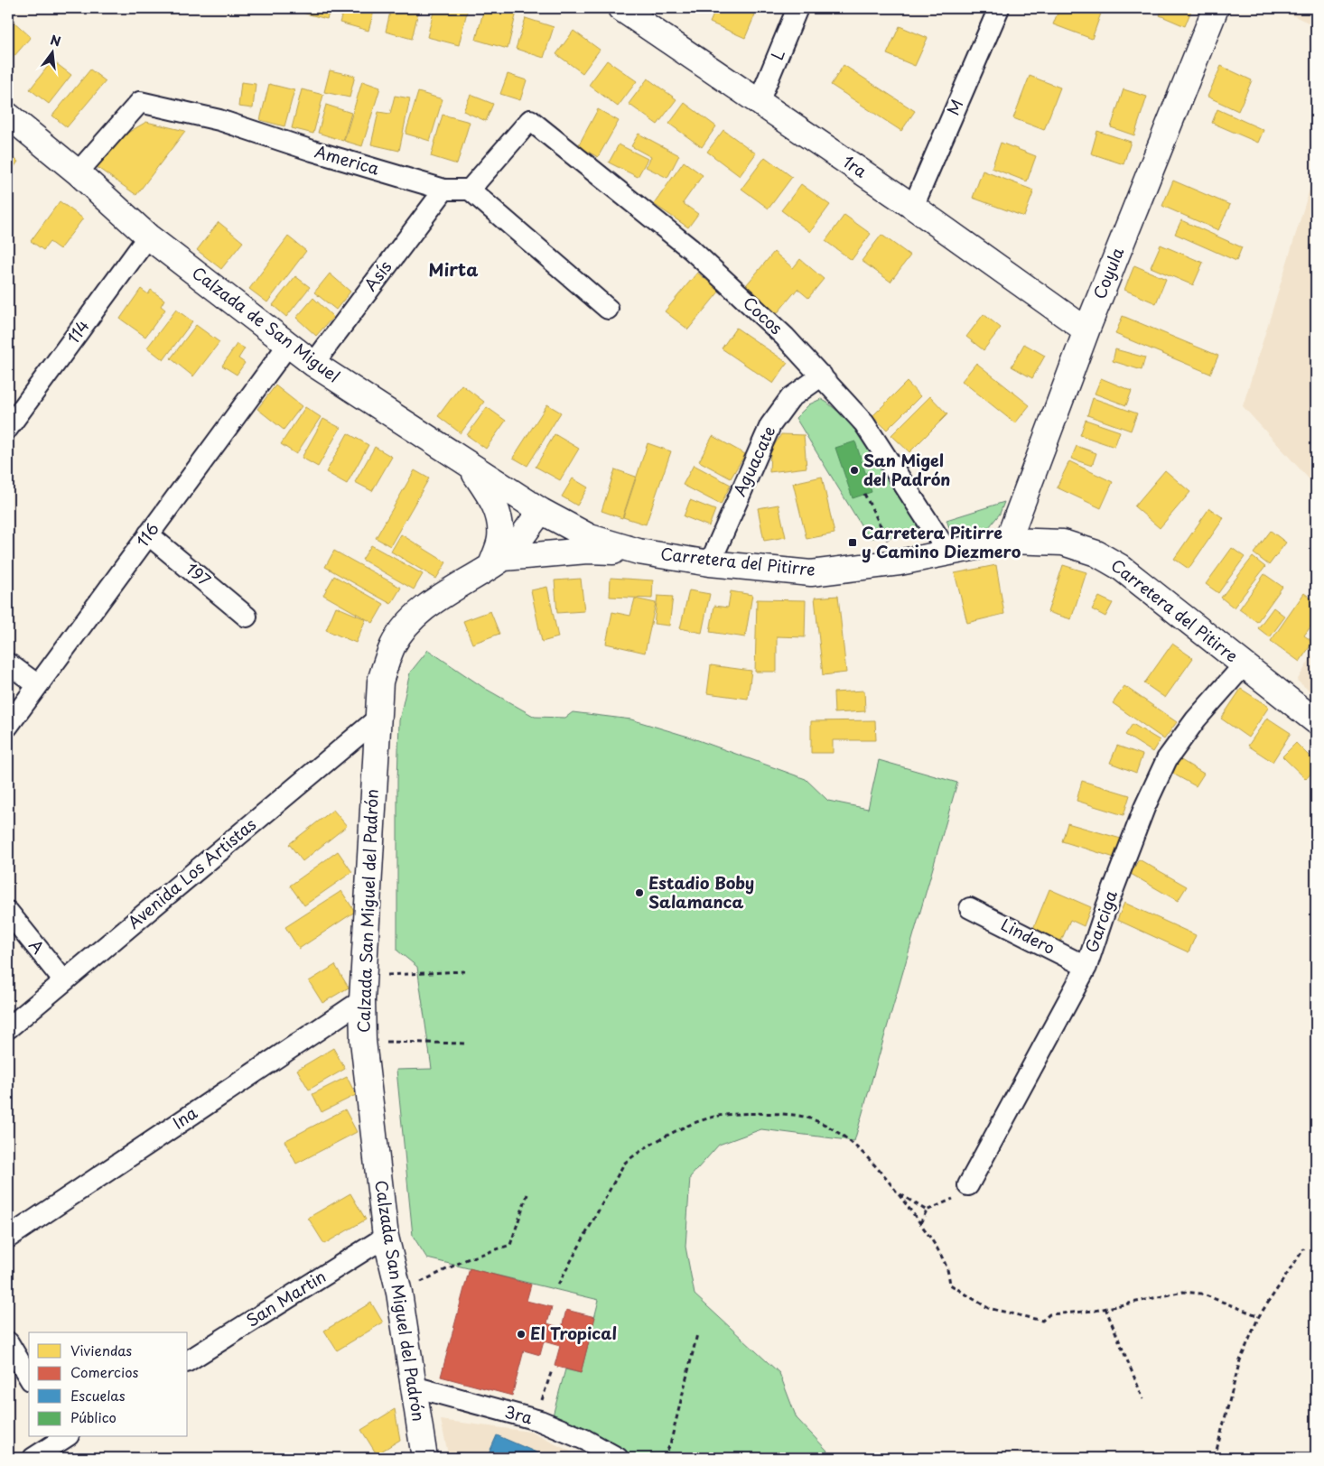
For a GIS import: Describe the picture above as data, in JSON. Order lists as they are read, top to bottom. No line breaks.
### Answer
{"streets":{"main road":["1ra","Coyula","Calzada de San Miguel","Carretera del Pitirre","Calzada San Miguel del Padrón"],"street":["L","M","America","Asís","Cocos","114","Aguacate","116","197","Avenida Los Artistas","Garciga","Lindero","A","Ina","San Martin","3ra"]},"crossings":[["L","1ra"],["M","1ra"],["America","Asís"],["America","Cocos"],["America","Calzada de San Miguel"],["1ra","Coyula"],["Coyula","Carretera del Pitirre"],["Asís","Calzada de San Miguel"],["Cocos","Aguacate"],["Cocos","Carretera del Pitirre"],["Calzada de San Miguel","114"],["Calzada de San Miguel","116"],["Calzada de San Miguel","Carretera del Pitirre"],["Calzada de San Miguel","Calzada San Miguel del Padrón"],["Aguacate","Carretera del Pitirre"],["116","197"],["Carretera del Pitirre","Calzada San Miguel del Padrón"],["Carretera del Pitirre","Garciga"],["Avenida Los Artistas","Calzada San Miguel del Padrón"],["Avenida Los Artistas","A"],["Calzada San Miguel del Padrón","Ina"],["Calzada San Miguel del Padrón","San Martin"],["Calzada San Miguel del Padrón","3ra"],["Garciga","Lindero"]],"districts":["Mirta"],"places":{"other":["San Migel del Padrón","Estadio Boby Salamanca","El Tropical"],"transit":["Carretera Pitirre y Camino Diezmero"]},"legend":["Viviendas","Comercios","Escuelas","Público"],"north":"top"}
